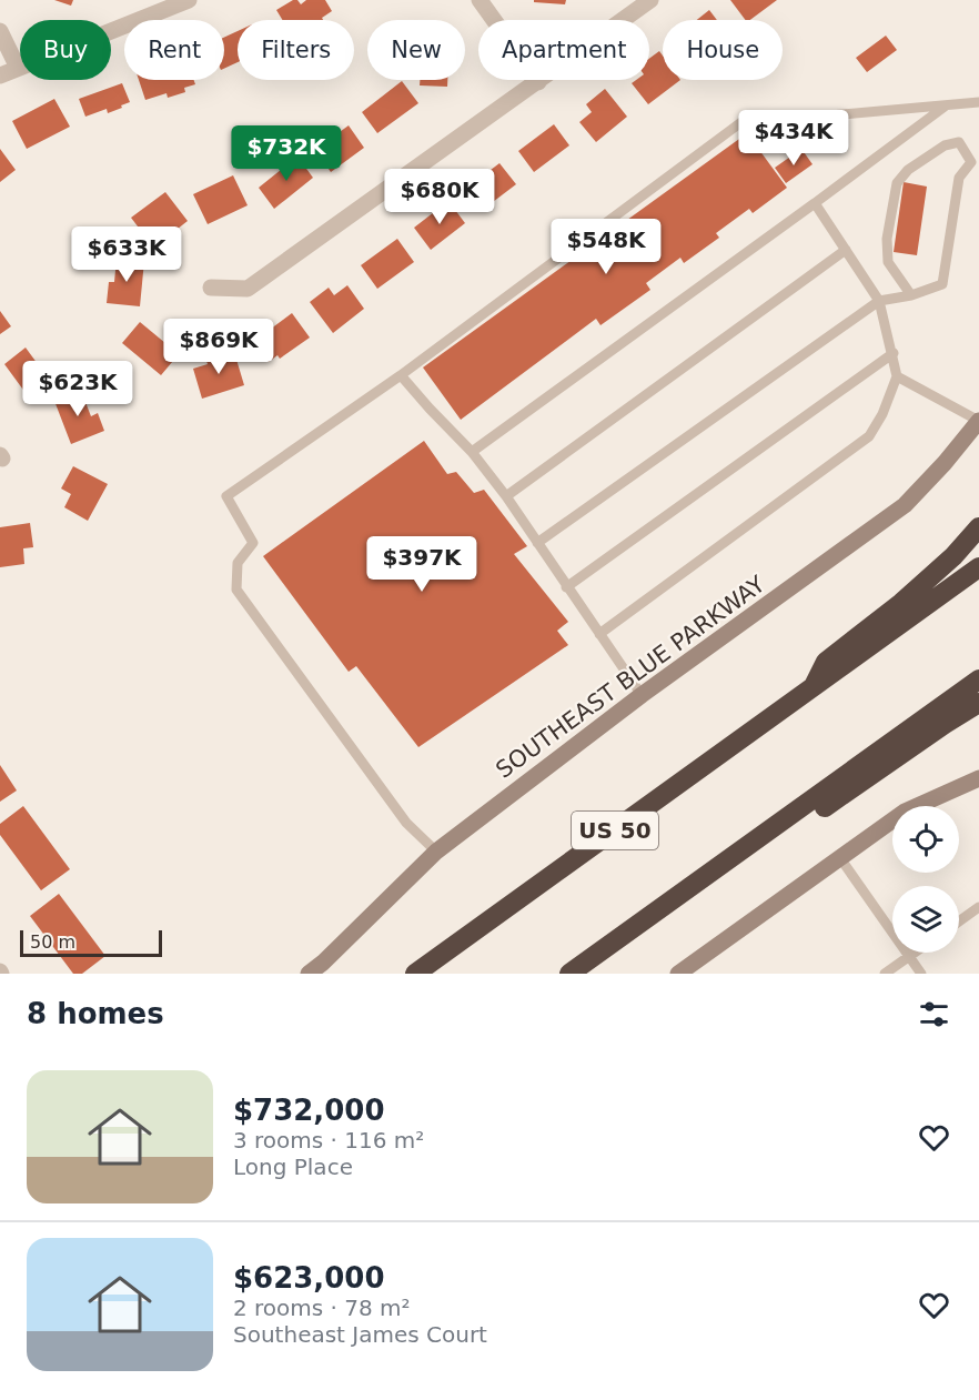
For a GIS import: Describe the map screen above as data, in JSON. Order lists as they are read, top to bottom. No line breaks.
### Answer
{"streets":{"highway":["US 50"],"street":["SOUTHEAST BLUE PARKWAY"]},"scale_bar":"50 m","page":{"chip":["Buy","Rent","Filters","New","Apartment","House"],"price":["$434K","$732K","$680K","$548K","$633K","$869K","$623K","$397K"],"scale":"50 m","heading":"8 homes","list":[{"name":"$732,000","note":"3 rooms · 116 m² · Long Place"},{"name":"$623,000","note":"2 rooms · 78 m² · Southeast James Court"}]}}
